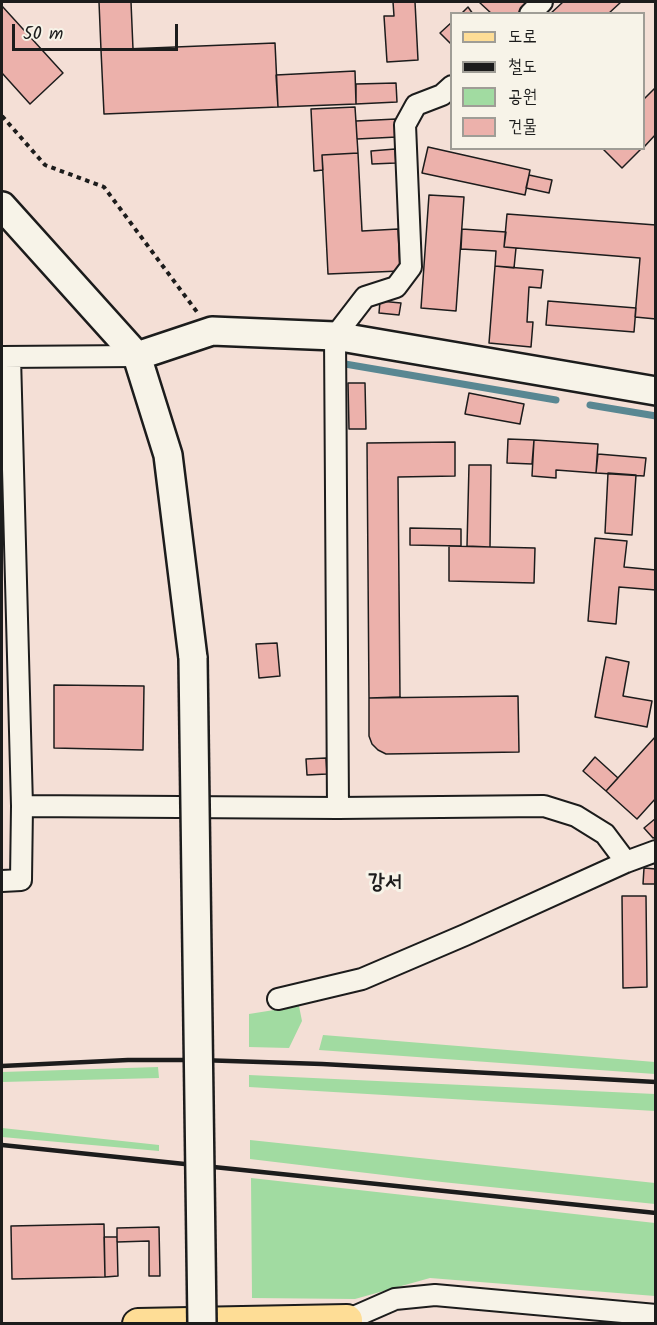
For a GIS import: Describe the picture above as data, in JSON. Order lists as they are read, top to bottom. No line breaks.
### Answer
{"districts":["강서"],"legend":["도로","철도","공원","건물"],"scale_bar":"50 m"}
